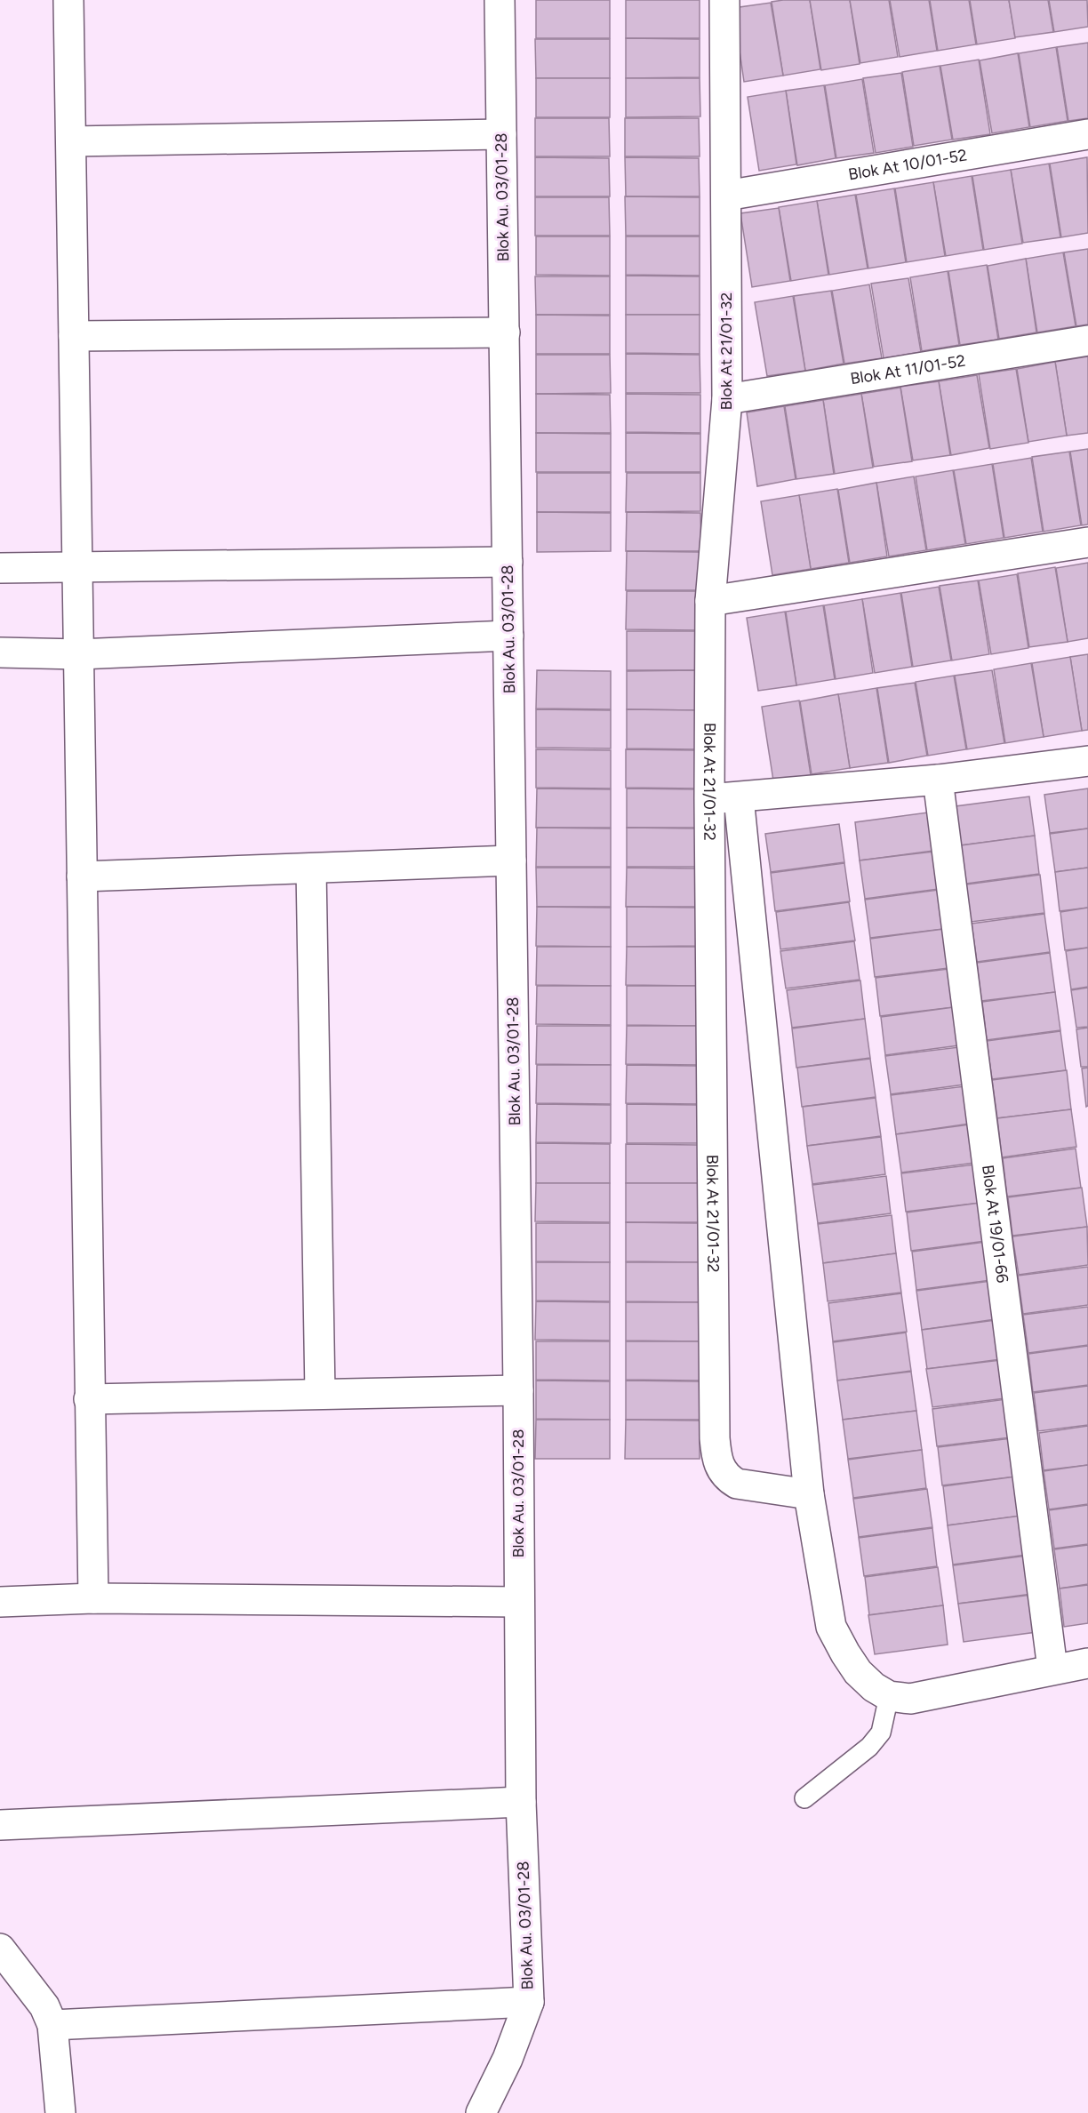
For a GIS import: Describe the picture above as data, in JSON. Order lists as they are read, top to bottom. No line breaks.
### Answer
{"streets":{"street":["Blok At 10/01-52","Blok Au. 03/01-28","Blok At 21/01-32","Blok At 11/01-52","Blok At 19/01-66"]},"crossings":[["Blok At 10/01-52","Blok At 21/01-32"],["Blok At 21/01-32","Blok At 11/01-52"]]}
